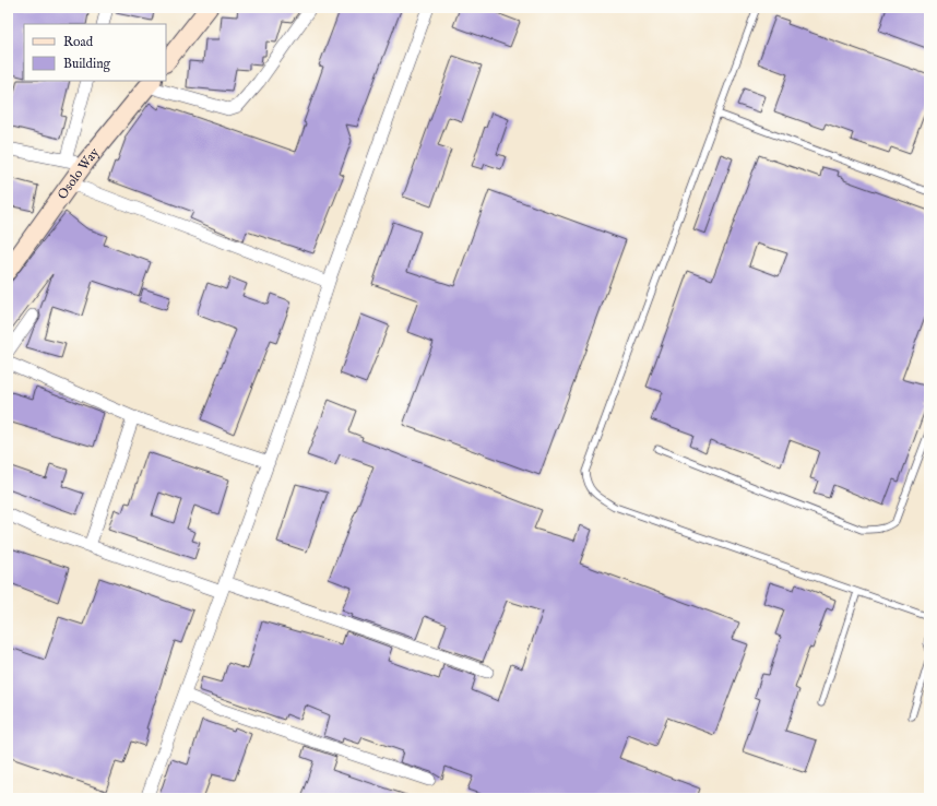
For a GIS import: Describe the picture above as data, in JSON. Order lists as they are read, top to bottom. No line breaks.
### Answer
{"streets":{"main road":["Osolo Way"]},"legend":["Road","Building"]}
